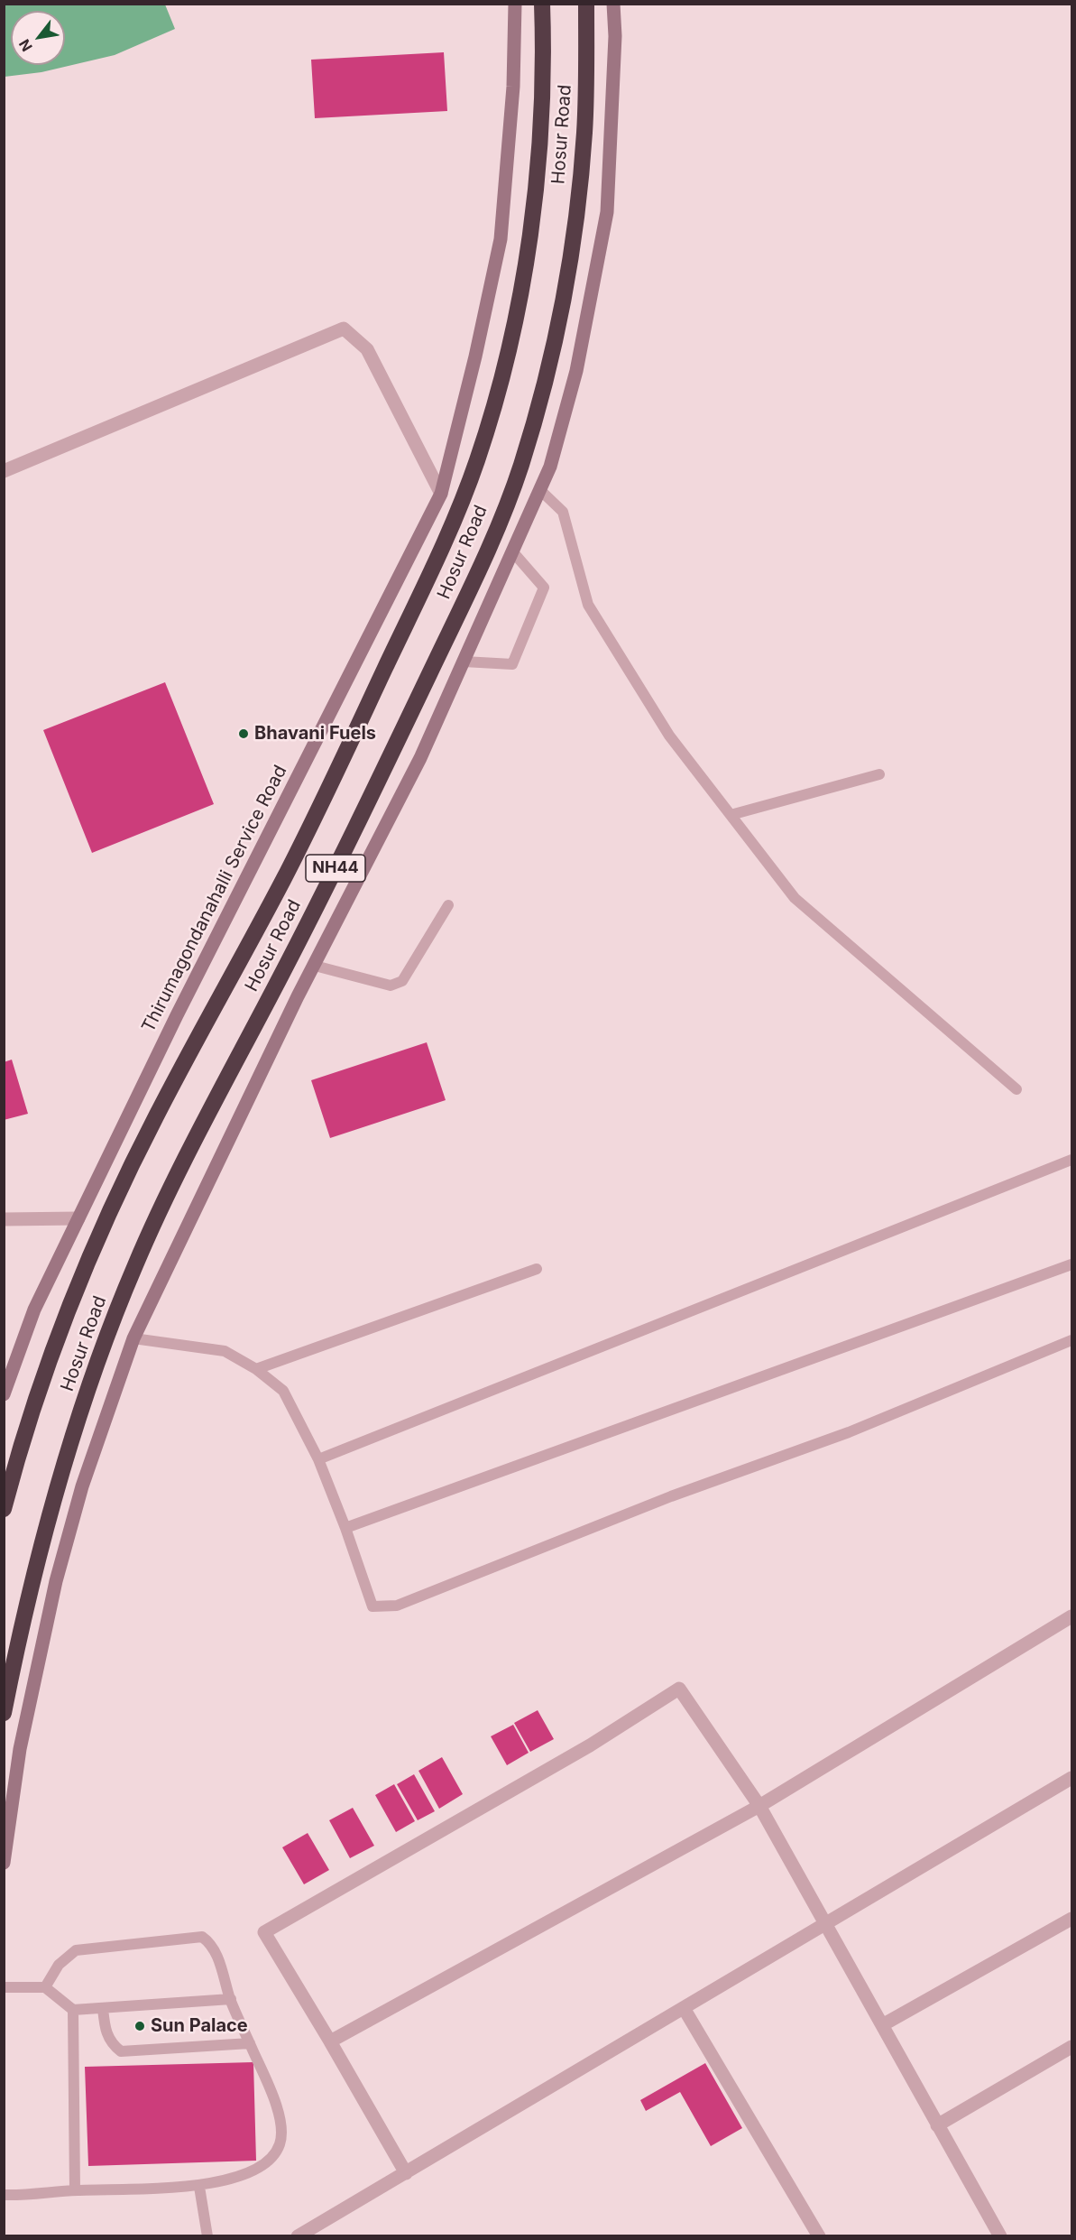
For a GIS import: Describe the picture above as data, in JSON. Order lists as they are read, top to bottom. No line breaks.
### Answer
{"streets":{"highway":["Hosur Road","NH44"],"street":["Thirumagondanahalli Service Road"]},"places":["Bhavani Fuels","Sun Palace"],"north":"bottom left"}
